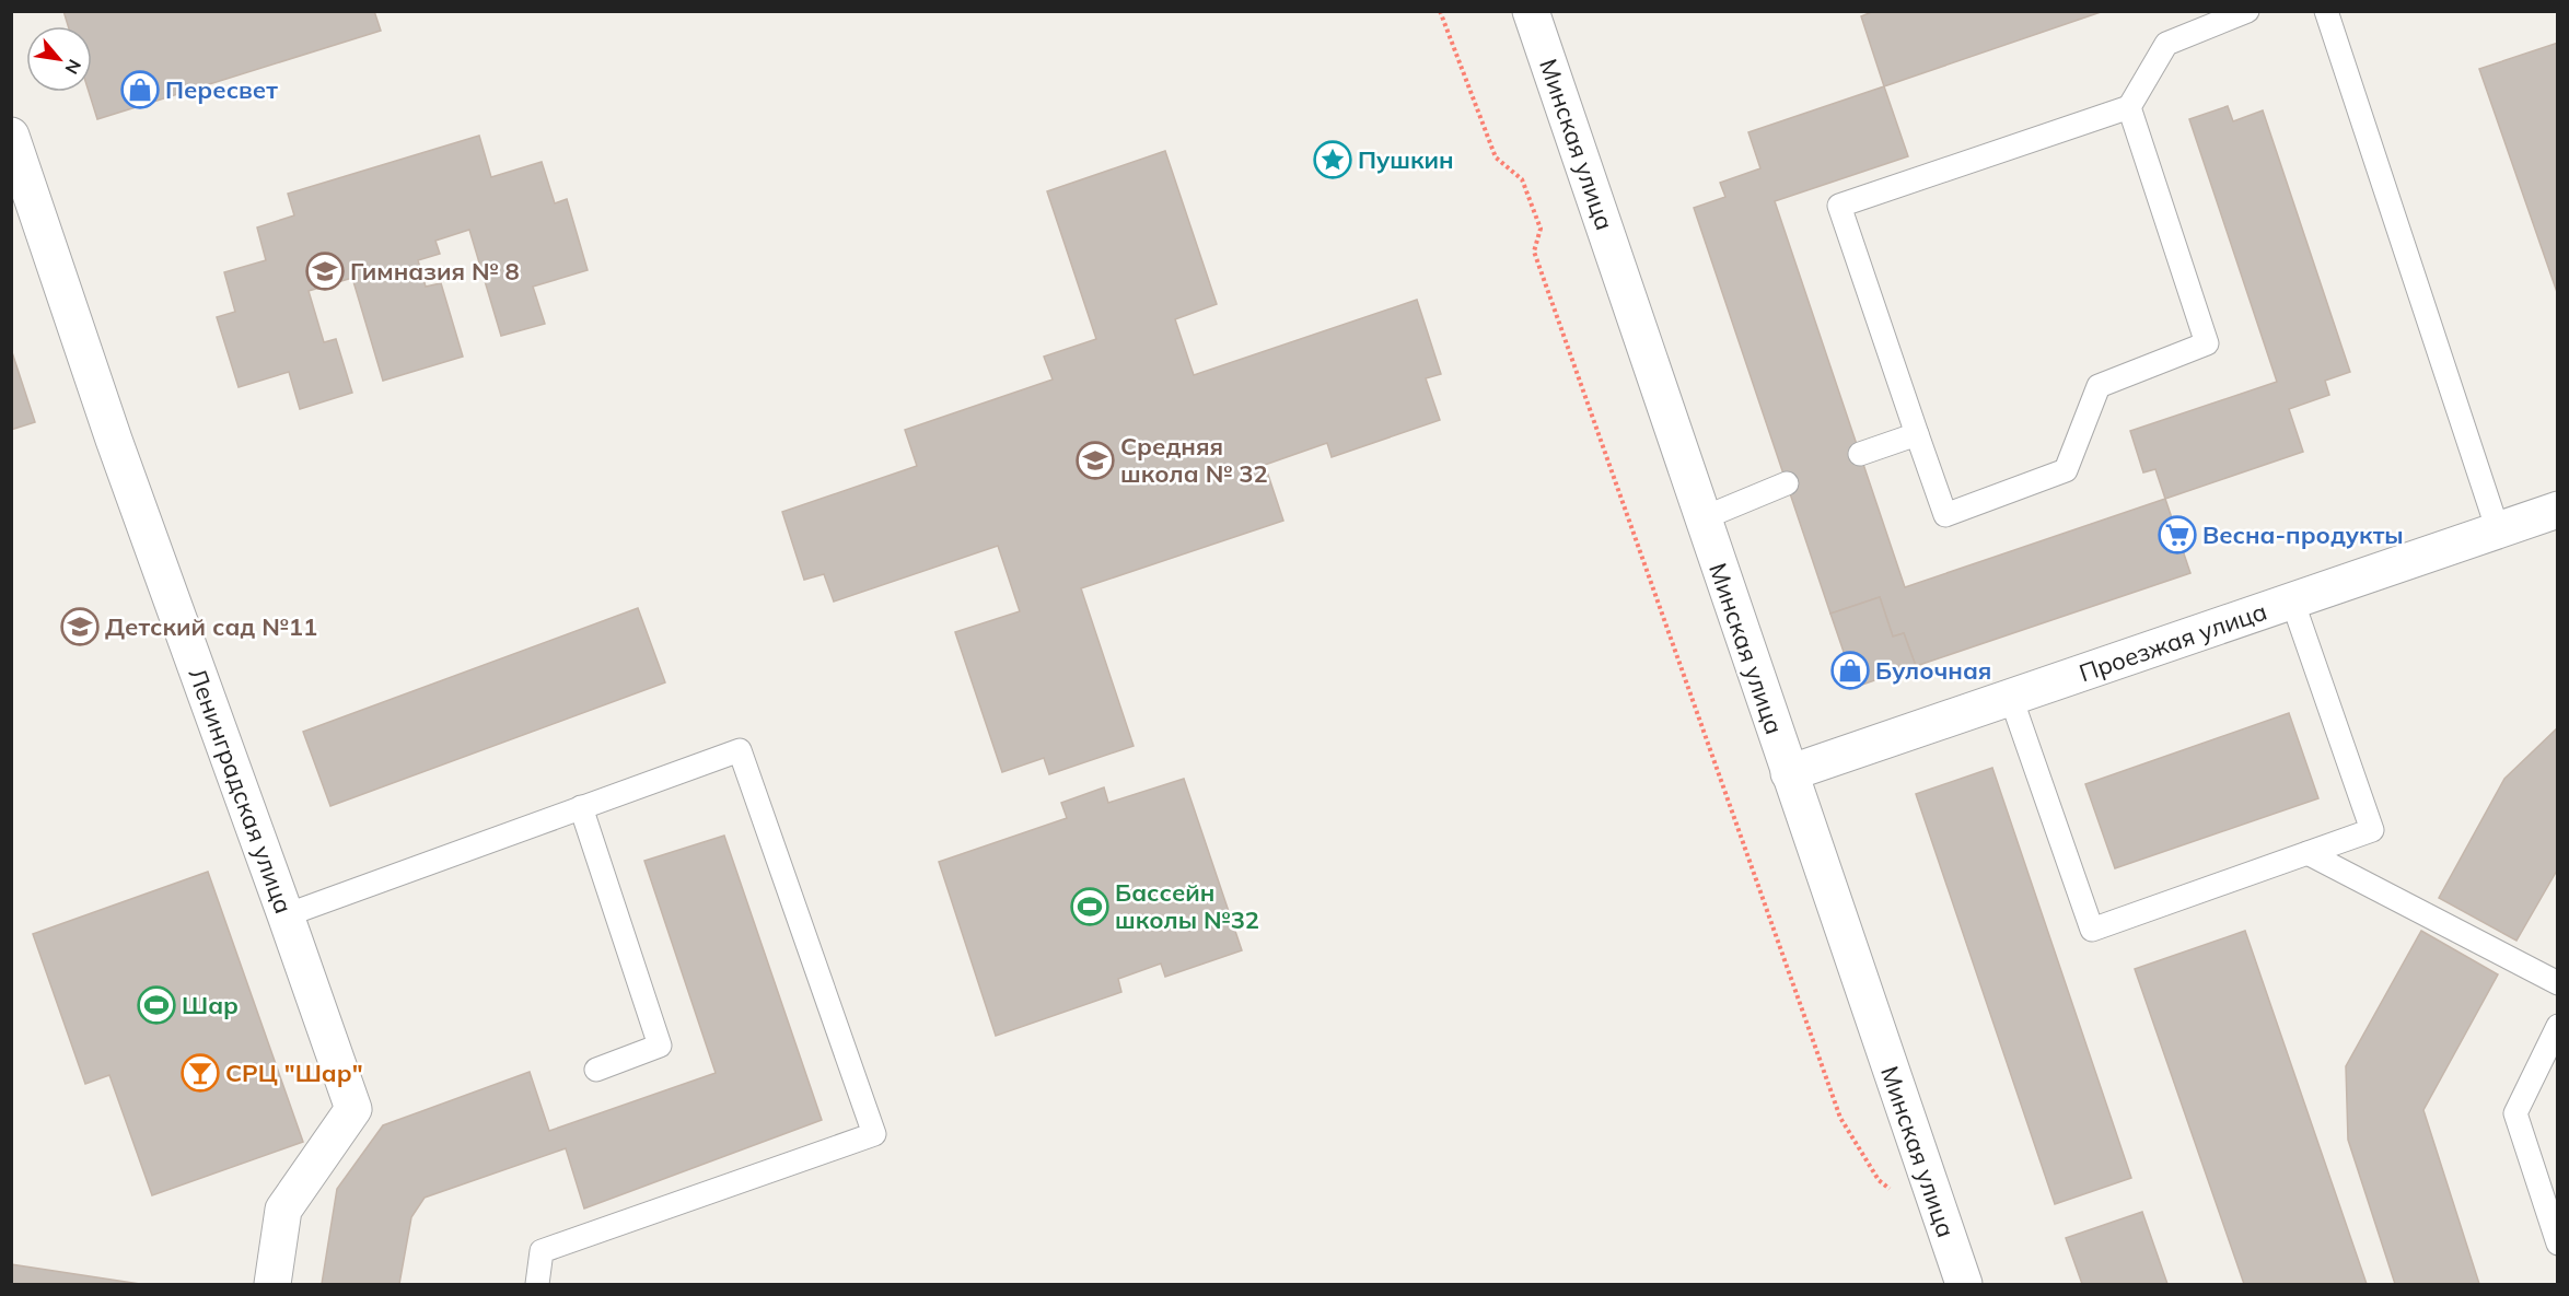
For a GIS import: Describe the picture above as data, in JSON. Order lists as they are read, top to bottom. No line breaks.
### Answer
{"streets":{"street":["Минская улица","Проезжая улица","Ленинградская улица"]},"crossings":[["Минская улица","Проезжая улица"]],"places":{"shop":["Пересвет","Булочная"],"place":["Пушкин"],"school or university":["Гимназия № 8","Средняя школа № 32","Детский сад №11"],"supermarket":["Весна-продукты"],"sports":["Бассейн школы №32","Шар"],"bar":["СРЦ \"Шар\""]},"north":"bottom right"}
